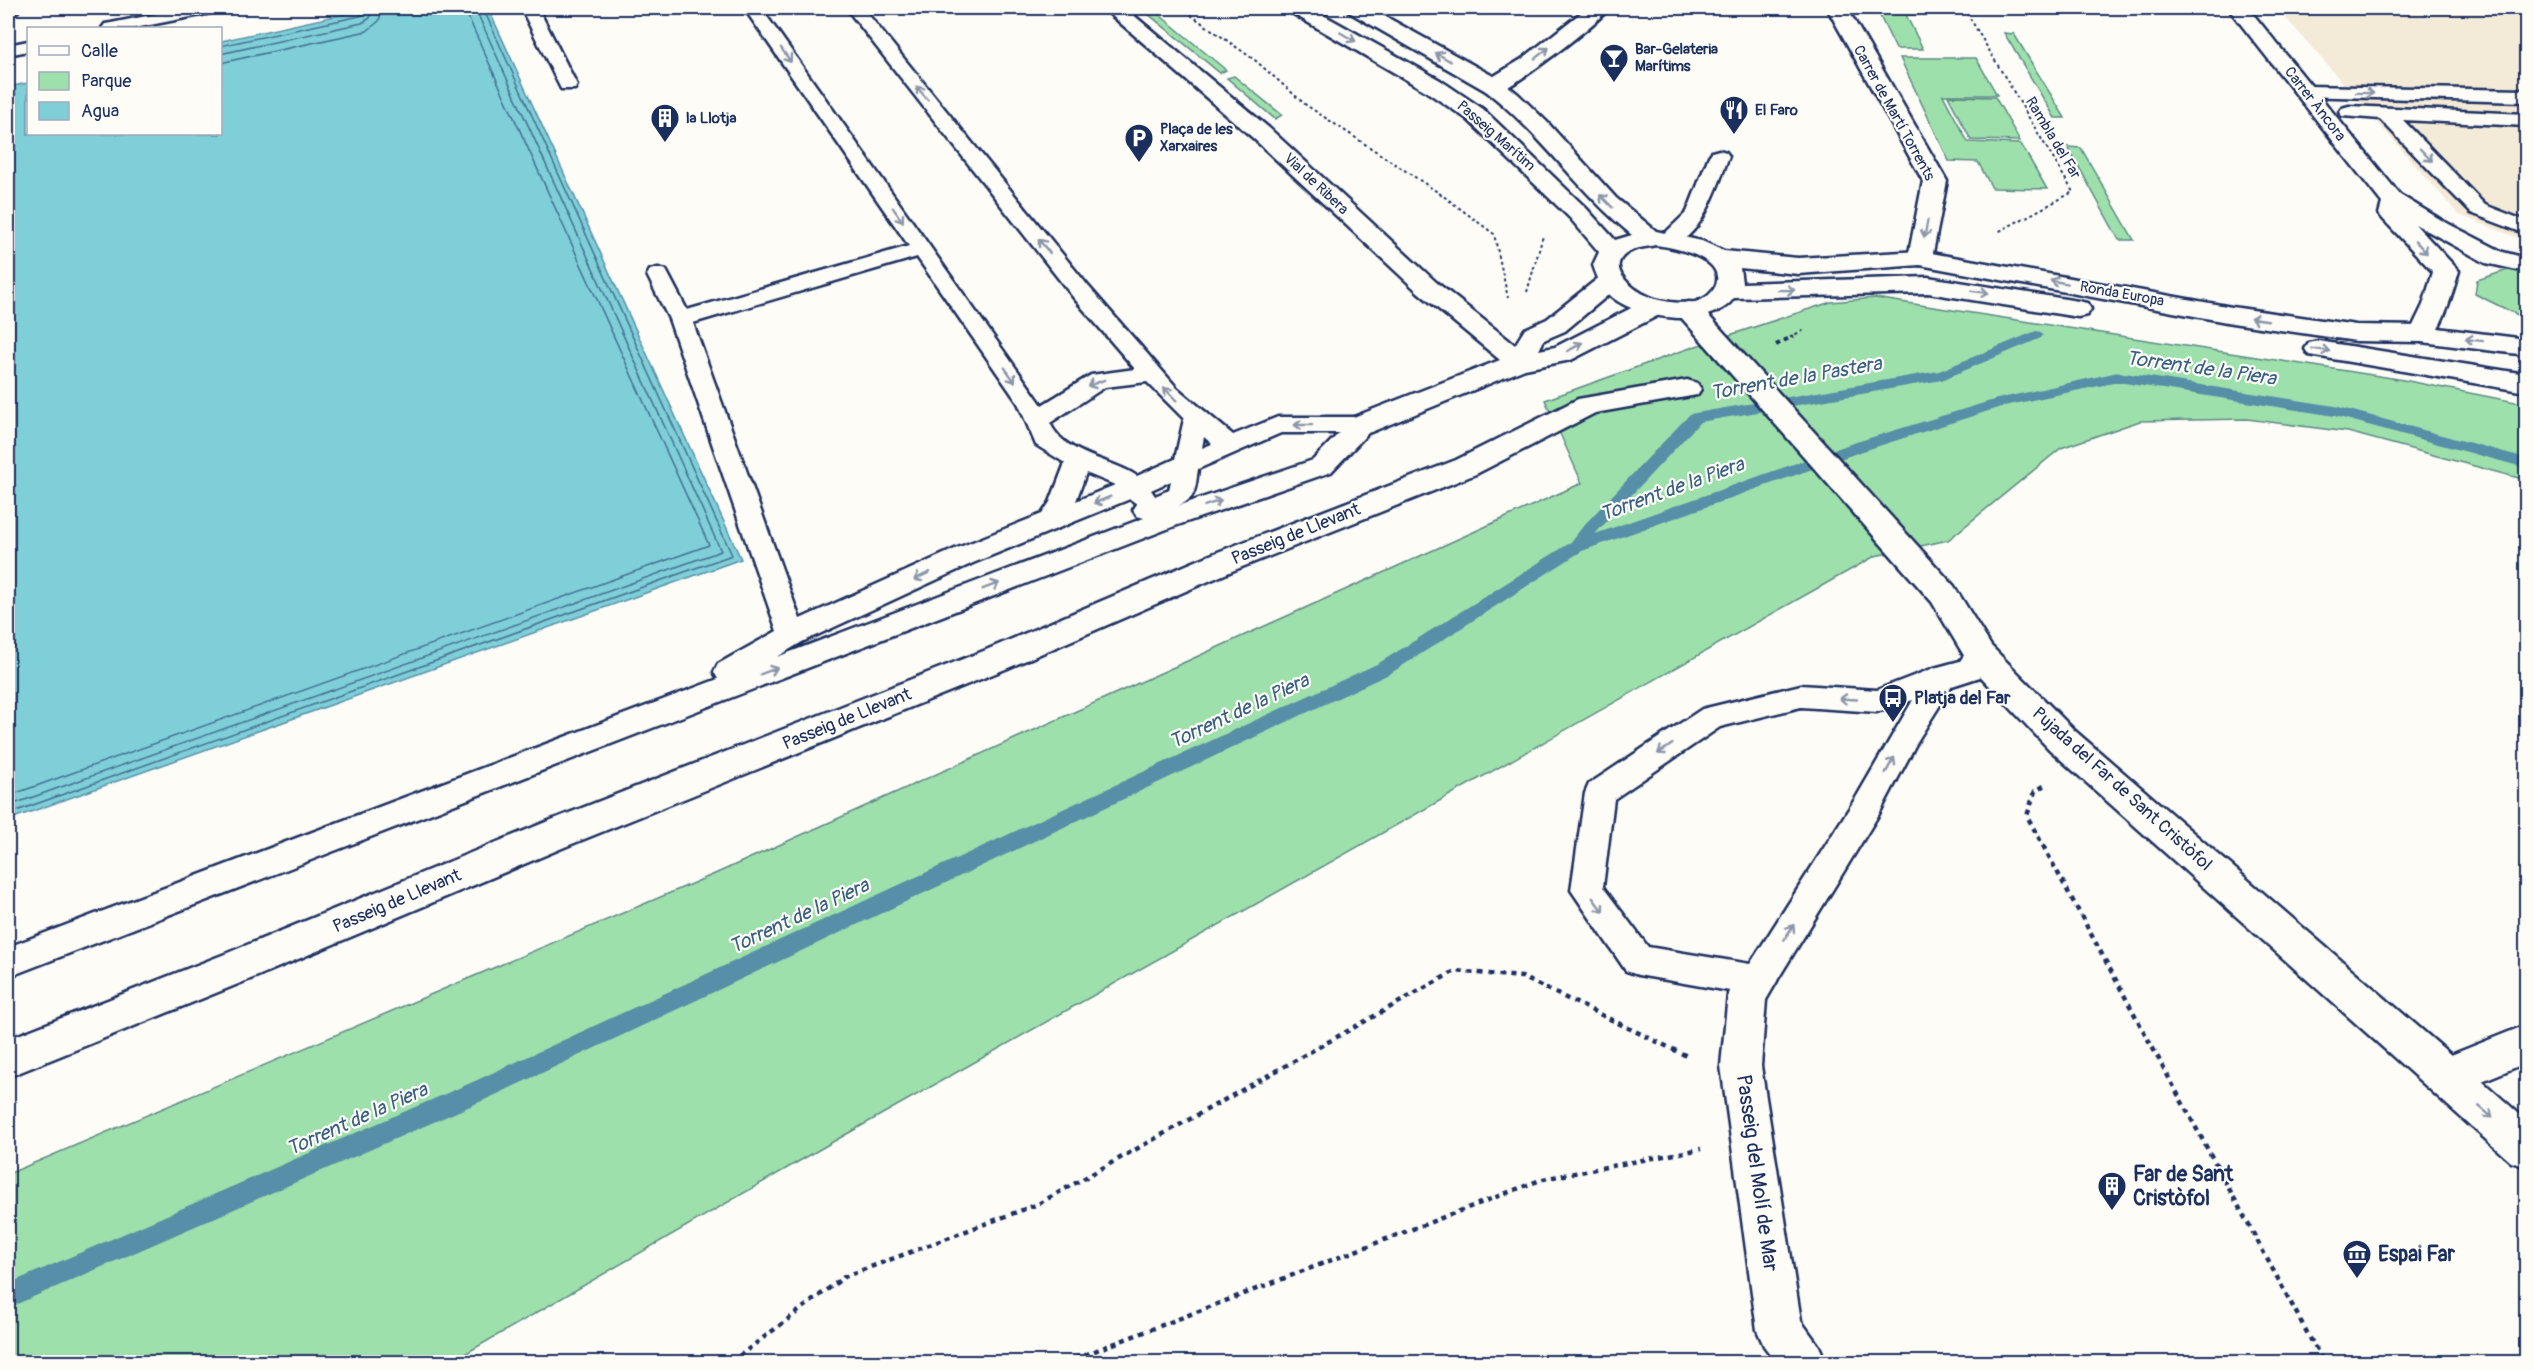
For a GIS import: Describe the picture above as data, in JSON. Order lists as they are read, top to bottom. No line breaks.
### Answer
{"streets":{"street":["Carrer Àncora","Carrer de Martí Torrents","Passeig Marítim","Vial de Ribera","Ronda Europa","Passeig de Llevant","Pujada del Far de Sant Cristòfol","Passeig del Molí de Mar"],"path":["Rambla del Far"]},"crossings":[["Carrer de Martí Torrents","Ronda Europa"],["Passeig Marítim","Ronda Europa"],["Passeig Marítim","Pujada del Far de Sant Cristòfol"],["Ronda Europa","Pujada del Far de Sant Cristòfol"]],"one_way":["Carrer de Martí Torrents","Passeig del Molí de Mar"],"water":["Torrent de la Piera","Torrent de la Pastera"],"places":{"bar":["Bar-Gelateria Marítims"],"restaurant":["El Faro"],"building":["la Llotja","Far de Sant Cristòfol"],"parking":["Plaça de les Xarxaires"],"bus stop":["Platja del Far"],"museum":["Espai Far"]},"legend":["Calle","Parque","Agua"]}
